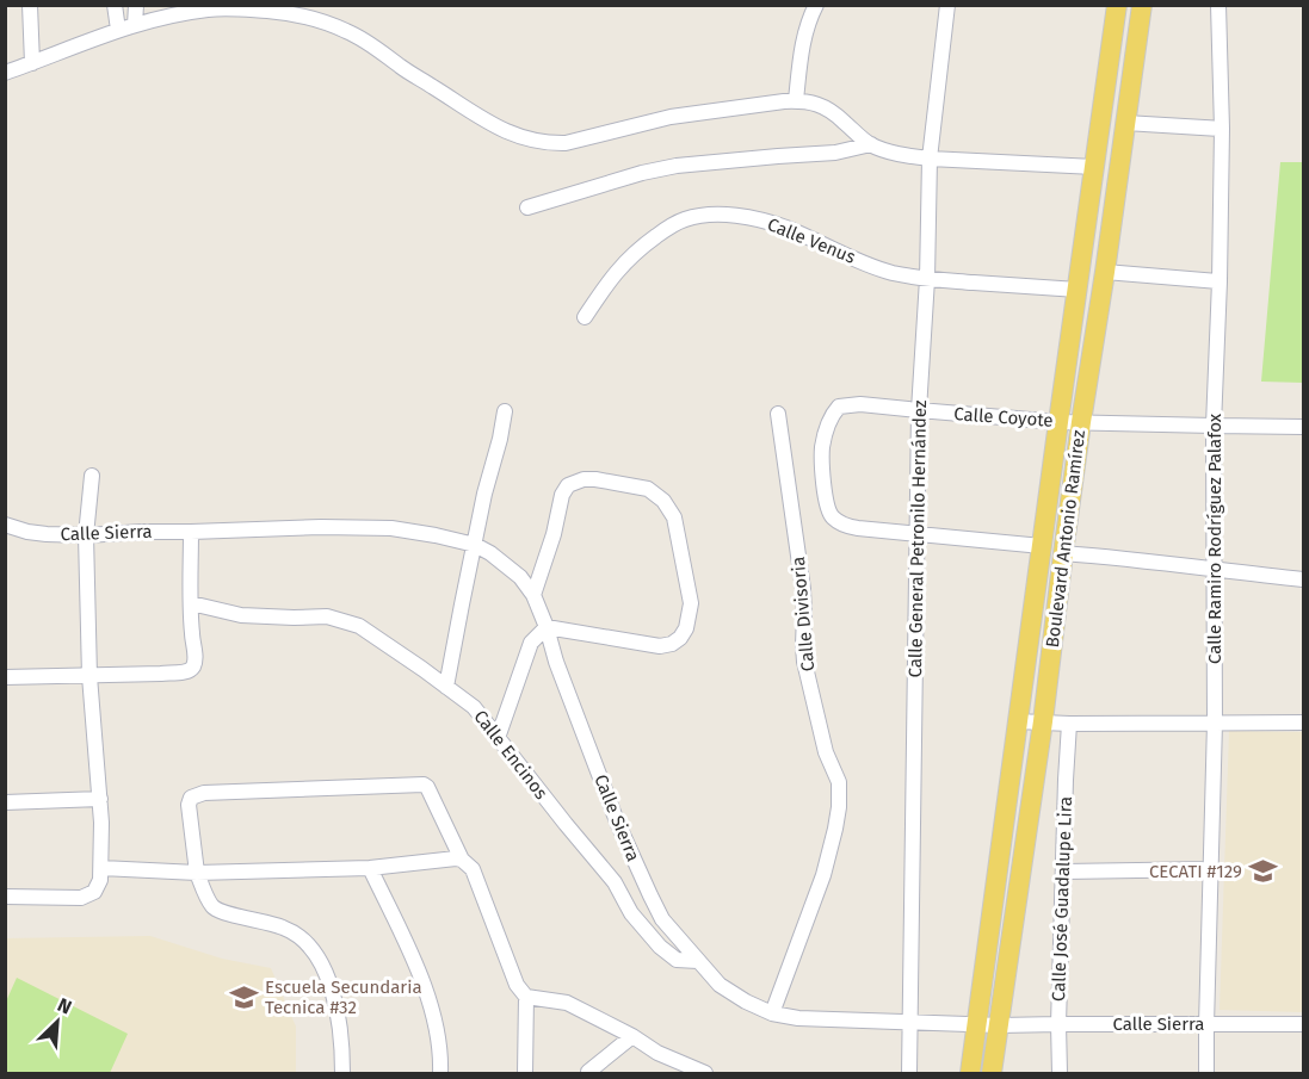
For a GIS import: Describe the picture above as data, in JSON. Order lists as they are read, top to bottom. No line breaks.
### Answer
{"streets":{"main road":["Boulevard Antonio Ramírez"],"street":["Calle Venus","Calle Coyote","Calle Sierra","Calle General Petronilo Hernández","Calle Ramiro Rodríguez Palafox","Calle Divisoria","Calle Encinos","Calle José Guadalupe Lira"]},"crossings":[["Calle Venus","Calle General Petronilo Hernández"],["Calle Venus","Boulevard Antonio Ramírez"],["Calle Coyote","Calle General Petronilo Hernández"],["Calle Coyote","Boulevard Antonio Ramírez"],["Calle Coyote","Calle Ramiro Rodríguez Palafox"],["Calle Sierra","Calle General Petronilo Hernández"],["Calle Sierra","Boulevard Antonio Ramírez"],["Calle Sierra","Calle Ramiro Rodríguez Palafox"],["Calle Sierra","Calle Divisoria"],["Calle Sierra","Calle Encinos"],["Calle Sierra","Calle José Guadalupe Lira"]],"places":{"school or university":["CECATI #129","Escuela Secundaria Tecnica #32"]},"north":"top right"}
